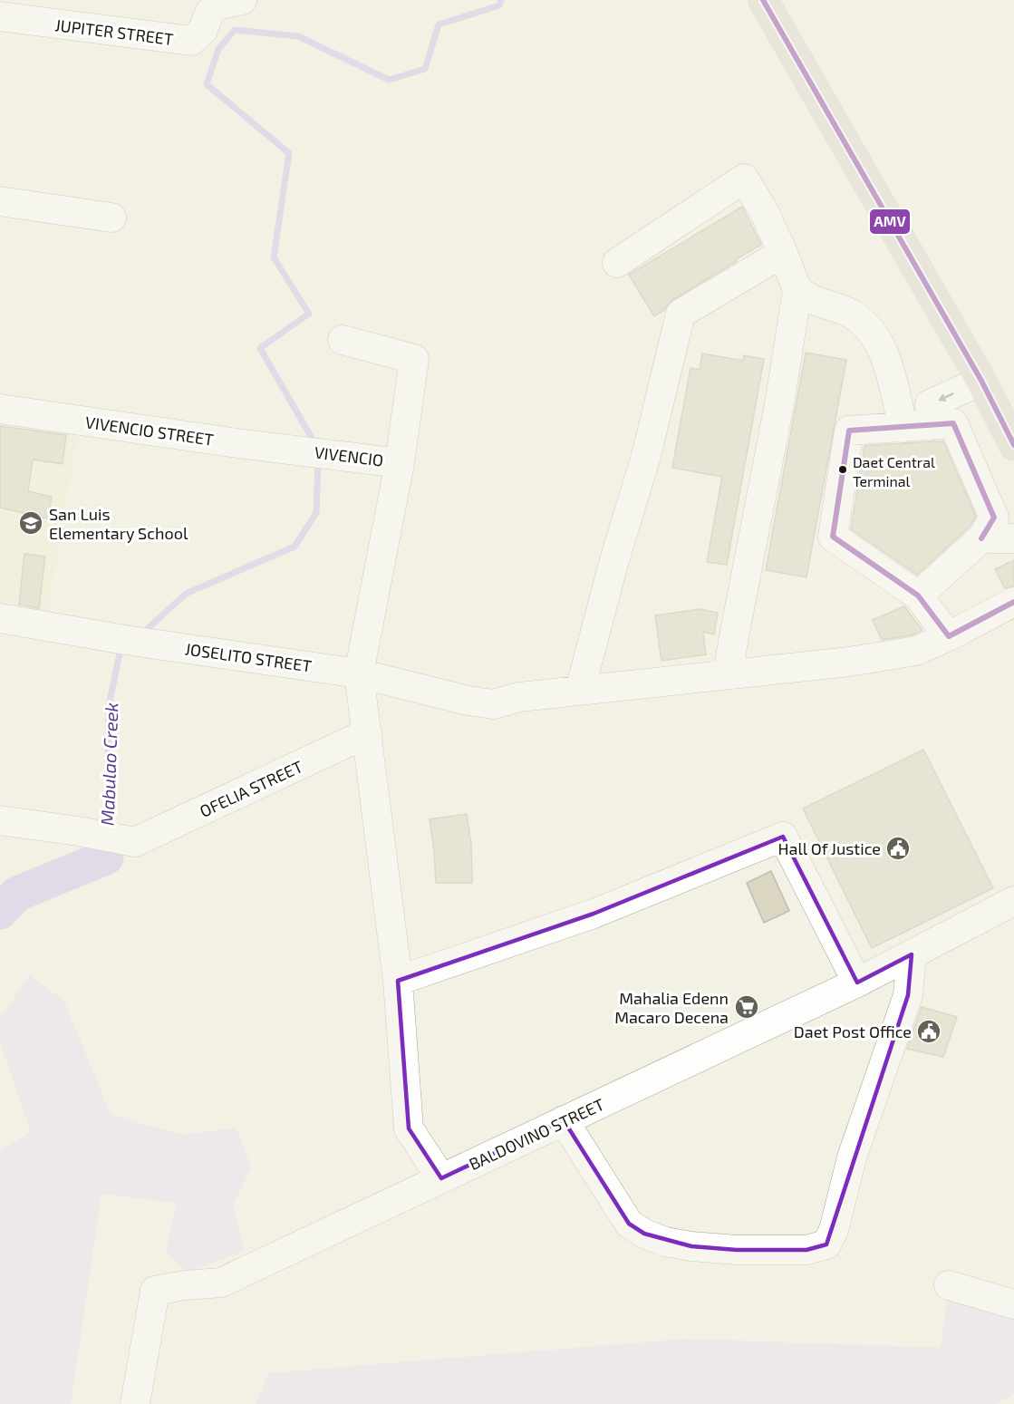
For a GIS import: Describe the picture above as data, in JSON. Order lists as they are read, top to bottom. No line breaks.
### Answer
{"streets":{"street":["JUPITER STREET","VIVENCIO STREET","VIVENCIO","JOSELITO STREET","OFELIA STREET","BALDOVINO STREET"]},"crossings":[["VIVENCIO STREET","VIVENCIO"]],"water":["Mabulao Creek"],"places":{"other":["Daet Central Terminal"],"school or university":["San Luis Elementary School"],"public building":["Hall Of Justice","Daet Post Office"],"supermarket":["Mahalia Edenn Macaro Decena"]},"lines":["transit line AMV"]}
